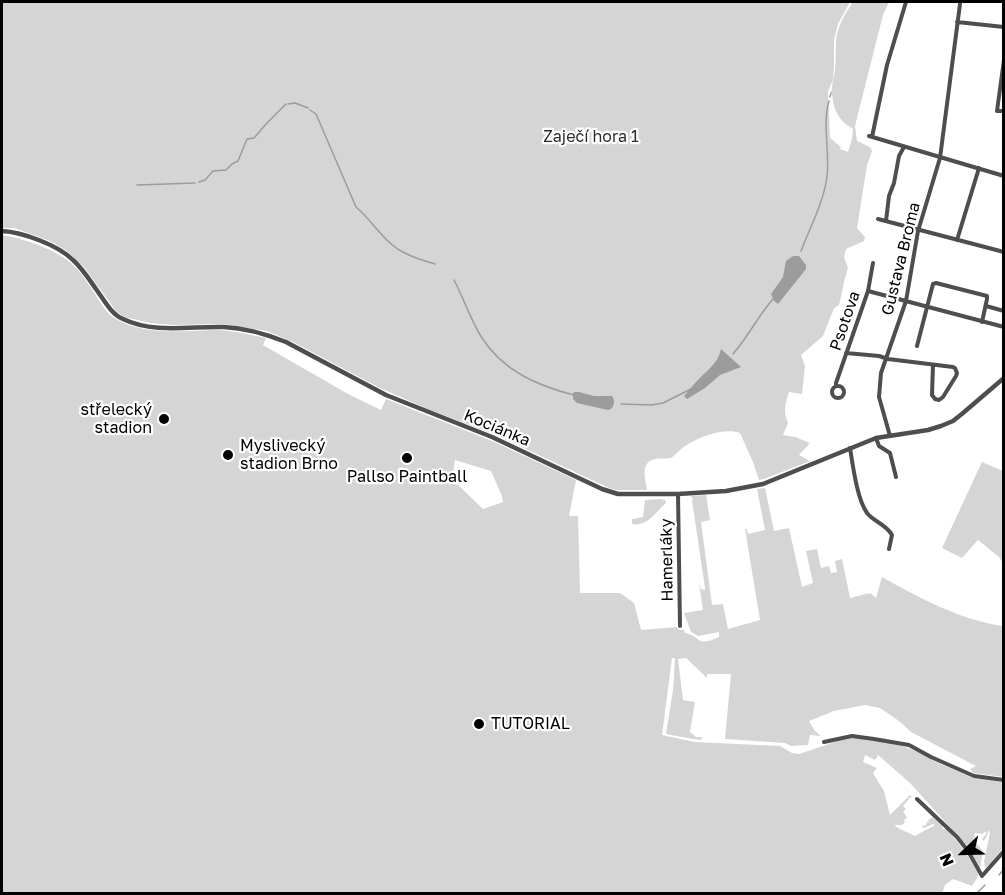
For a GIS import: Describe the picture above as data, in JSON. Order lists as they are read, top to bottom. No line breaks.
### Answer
{"streets":{"street":["Gustava Broma","Psotova","Kociánka","Hamerláky"]},"crossings":[["Gustava Broma","Kociánka"],["Kociánka","Hamerláky"]],"parks":["Zaječí hora 1"],"places":["střelecký stadion","Myslivecký stadion Brno","Pallso Paintball","TUTORIAL"],"north":"bottom left"}
